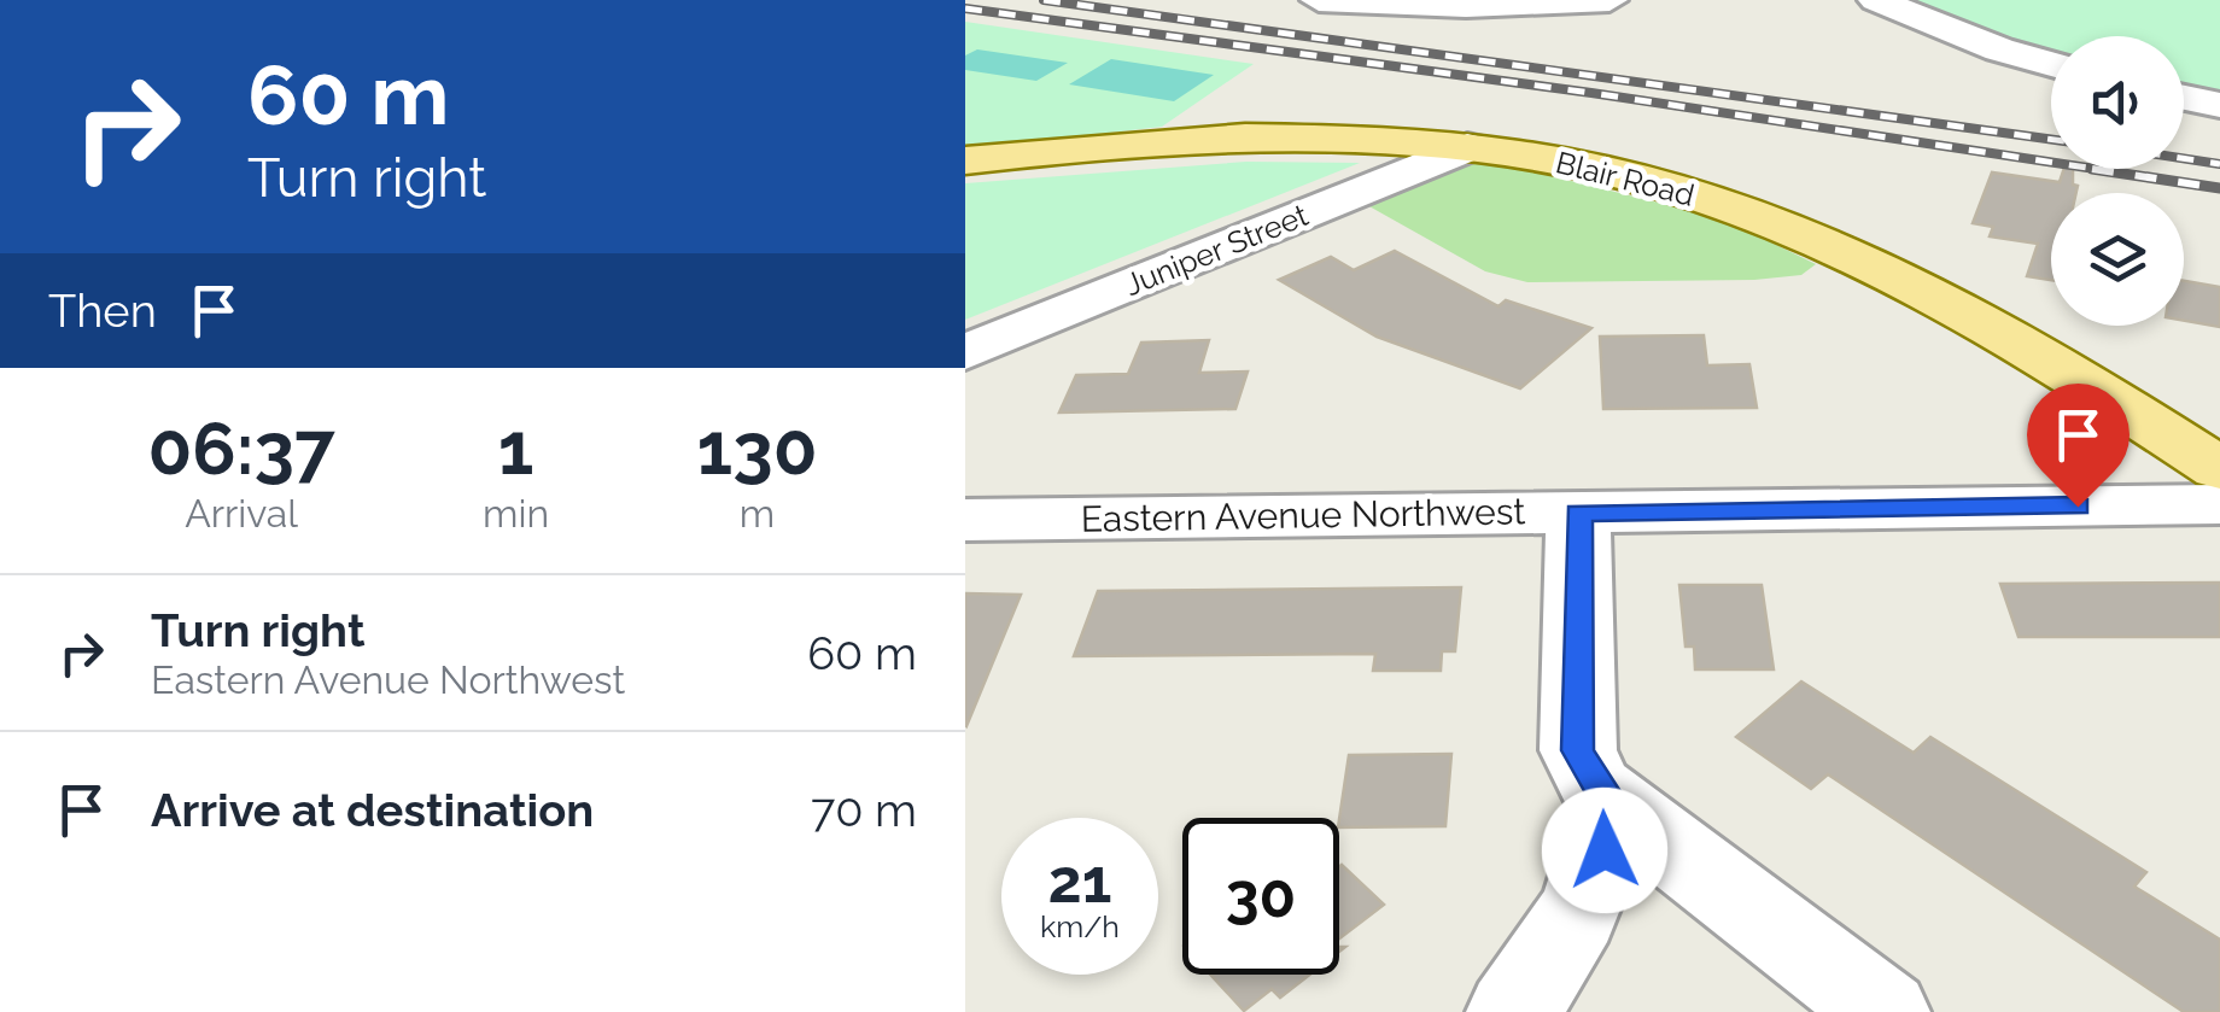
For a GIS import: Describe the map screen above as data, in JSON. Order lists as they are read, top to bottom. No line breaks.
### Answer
{"streets":{"main road":["Blair Road"],"street":["Juniper Street","Eastern Avenue Northwest"]},"crossings":[["Blair Road","Juniper Street"]],"page":{"turn":["60 m","Turn right"],"then":"Then","eta":["06:37","Arrival","1","min","130","m"],"list":[{"name":"Turn right","note":"Eastern Avenue Northwest","value":"60 m"},{"name":"Arrive at destination","value":"70 m"}],"speed":"21 km/h","limit":"30"}}
